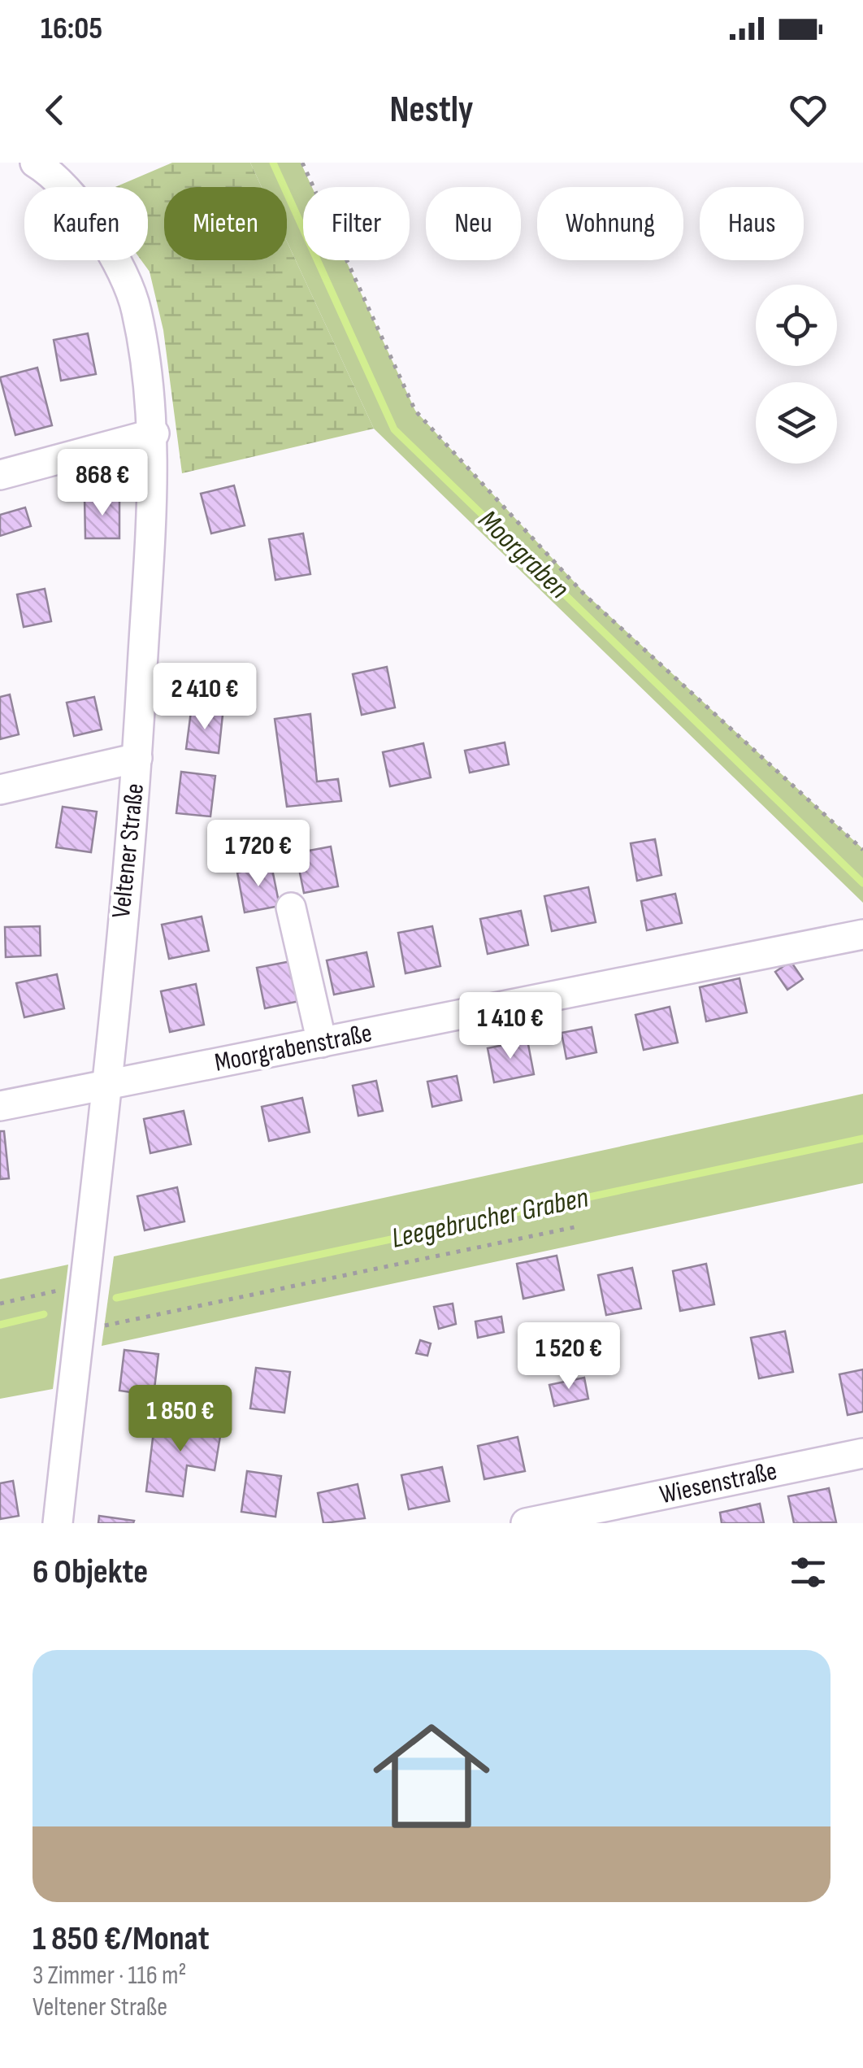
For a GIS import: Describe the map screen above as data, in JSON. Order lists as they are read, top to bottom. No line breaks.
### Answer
{"streets":{"street":["Veltener Straße","Moorgrabenstraße","Wiesenstraße"]},"crossings":[["Veltener Straße","Moorgrabenstraße"]],"water":["Moorgraben","Leegebrucher Graben"],"page":{"status":"16:05","header":"Nestly","chip":["Kaufen","Mieten","Filter","Neu","Wohnung","Haus"],"price":["868 €","2 410 €","1 720 €","1 410 €","1 520 €","1 850 €"],"heading":"6 Objekte","list":[{"name":"1 850 €/Monat","note":"3 Zimmer · 116 m² · Veltener Straße"}]}}
